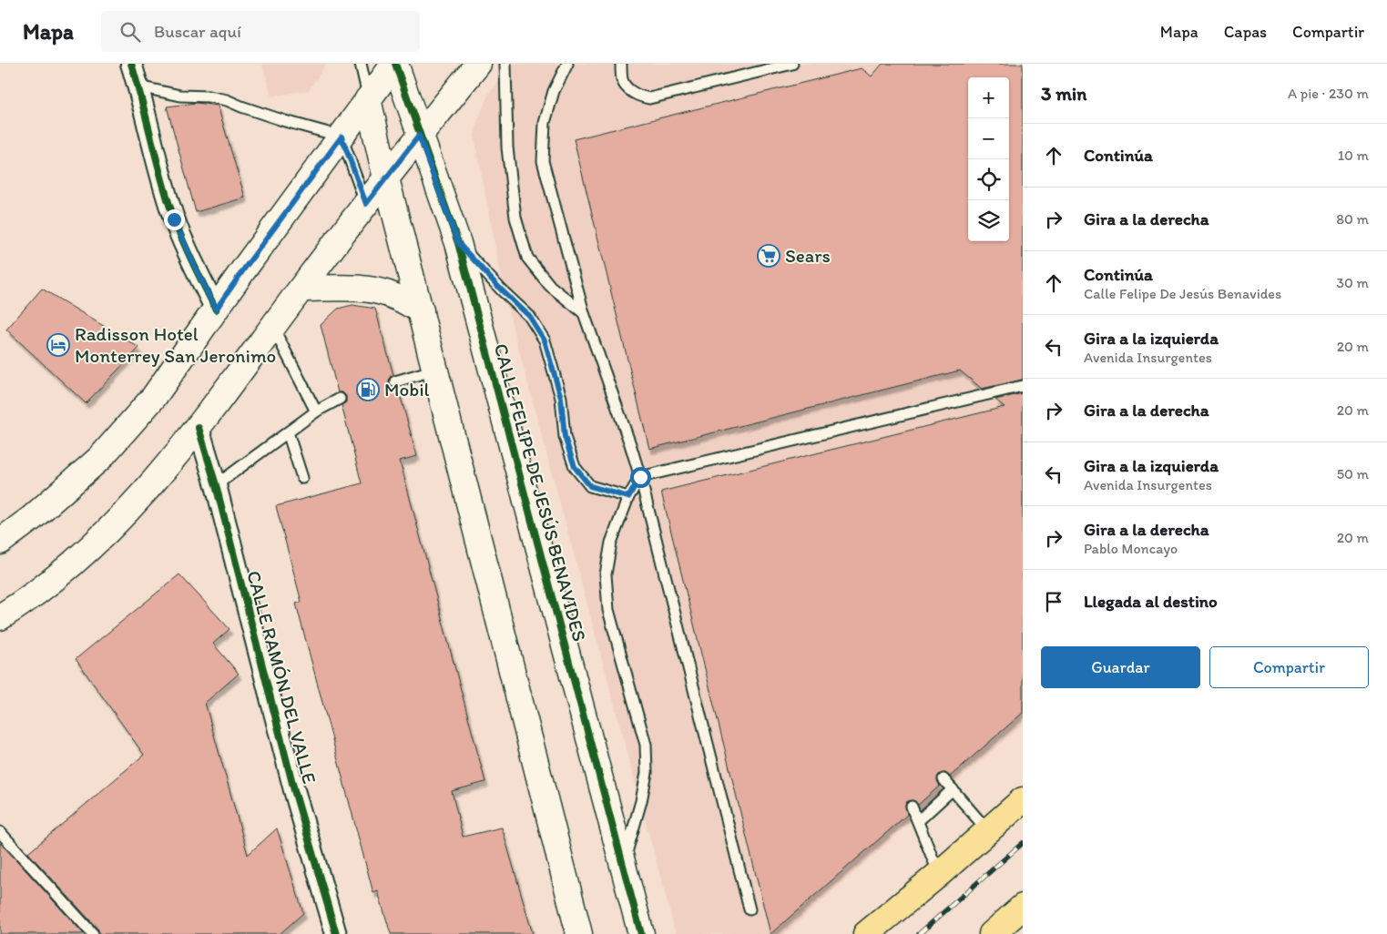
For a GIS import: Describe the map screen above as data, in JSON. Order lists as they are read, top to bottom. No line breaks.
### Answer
{"streets":{"street":["CALLE FELIPE DE JESÚS BENAVIDES","CALLE RAMÓN DEL VALLE"]},"places":{"supermarket":["Sears"],"hotel":["Radisson Hotel Monterrey San Jeronimo"],"fuel station":["Mobil"]},"page":{"header":"Mapa","search":"Buscar aquí","nav":["Mapa","Capas","Compartir"],"heading":["3 min","A pie · 230 m"],"map_buttons":["+","−"],"list":[["Continúa","10 m"],["Gira a la derecha","80 m"],["Continúa","Calle Felipe De Jesús Benavides","30 m"],["Gira a la izquierda","Avenida Insurgentes","20 m"],["Gira a la derecha","20 m"],["Gira a la izquierda","Avenida Insurgentes","50 m"],["Gira a la derecha","Pablo Moncayo","20 m"],"Llegada al destino"],"buttons":["Guardar","Compartir"]}}
